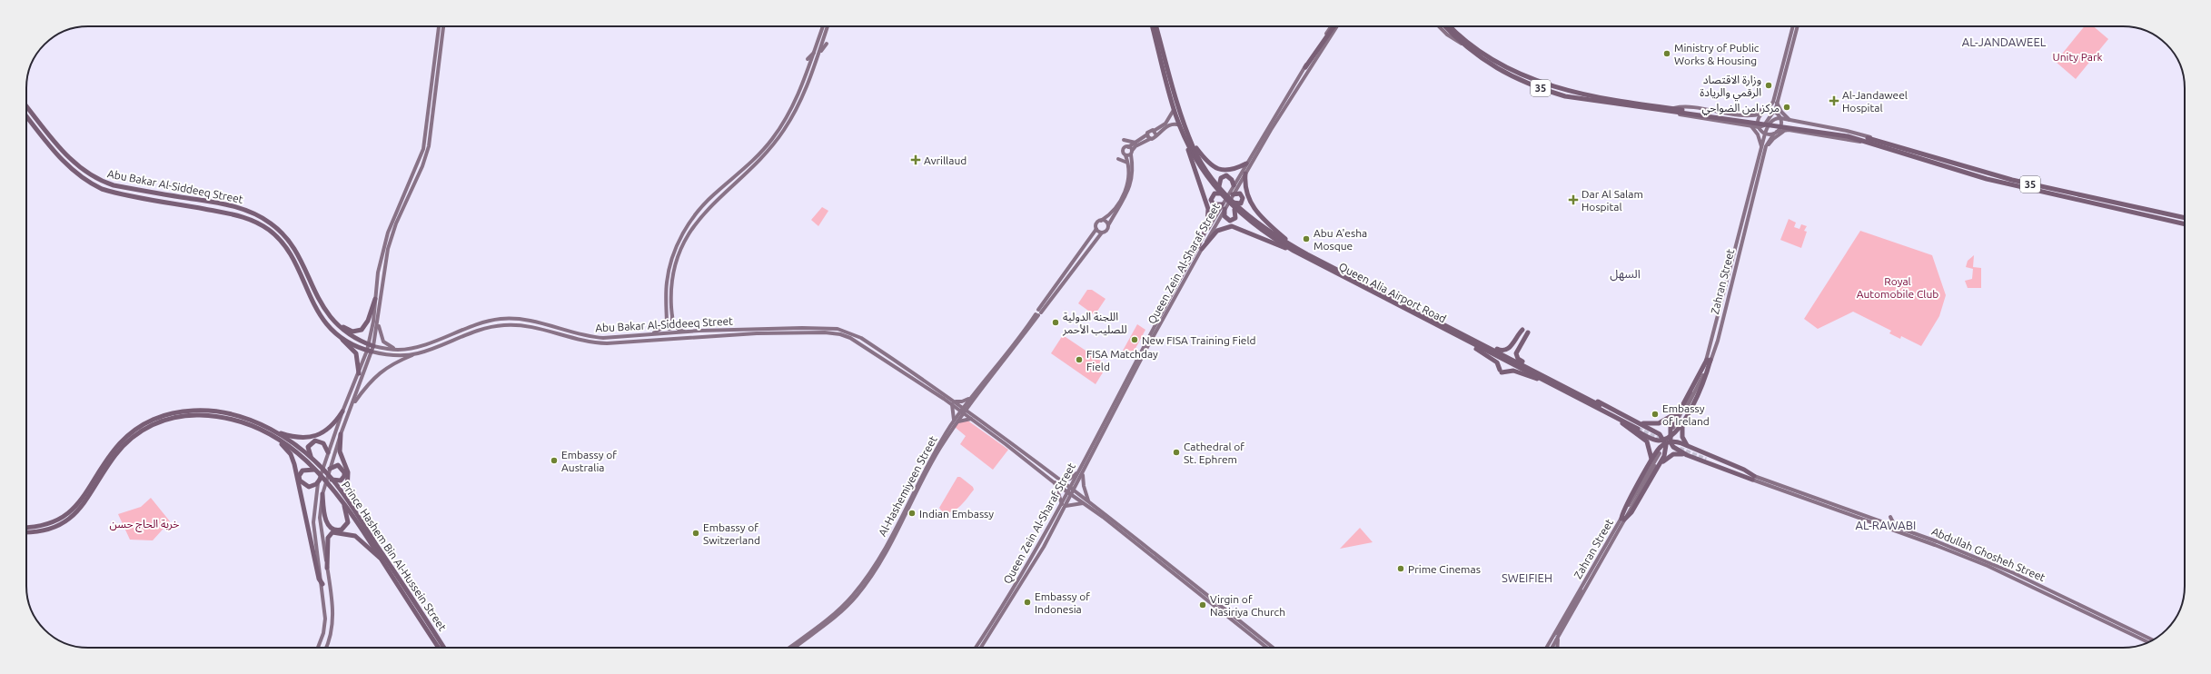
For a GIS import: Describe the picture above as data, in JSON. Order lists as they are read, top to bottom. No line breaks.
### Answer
{"streets":{"highway":["35","Abu Bakar Al-Siddeeq Street","Queen Alia Airport Road","Abdullah Ghosheh Street","Prince Hashem Bin Al-Hussein Street"],"main road":["Queen Zein Al-Sharaf Street","Zahran Street","Al-Hashemiyeen Street"]},"crossings":[["Abu Bakar Al-Siddeeq Street","Al-Hashemiyeen Street"]],"districts":["AL-JANDAWEEL","السهل","AL-RAWABI","SWEIFIEH"],"parks":["Unity Park","Royal Automobile Club","خربة الحاج حسن"],"places":{"other":["Ministry of Public Works & Housing","وزارة الاقتصاد الرقمي والريادة","مركز امن الضواحي","Abu A'esha Mosque","اللجنة الدولية للصليب الأحمر","New FISA Training Field","FISA Matchday Field","Embassy of Ireland","Cathedral of St. Ephrem","Embassy of Australia","Indian Embassy","Embassy of Switzerland","Prime Cinemas","Embassy of Indonesia","Virgin of Nasiriya Church"],"health":["Al-Jandaweel Hospital","Avrillaud","Dar Al Salam Hospital"]}}
